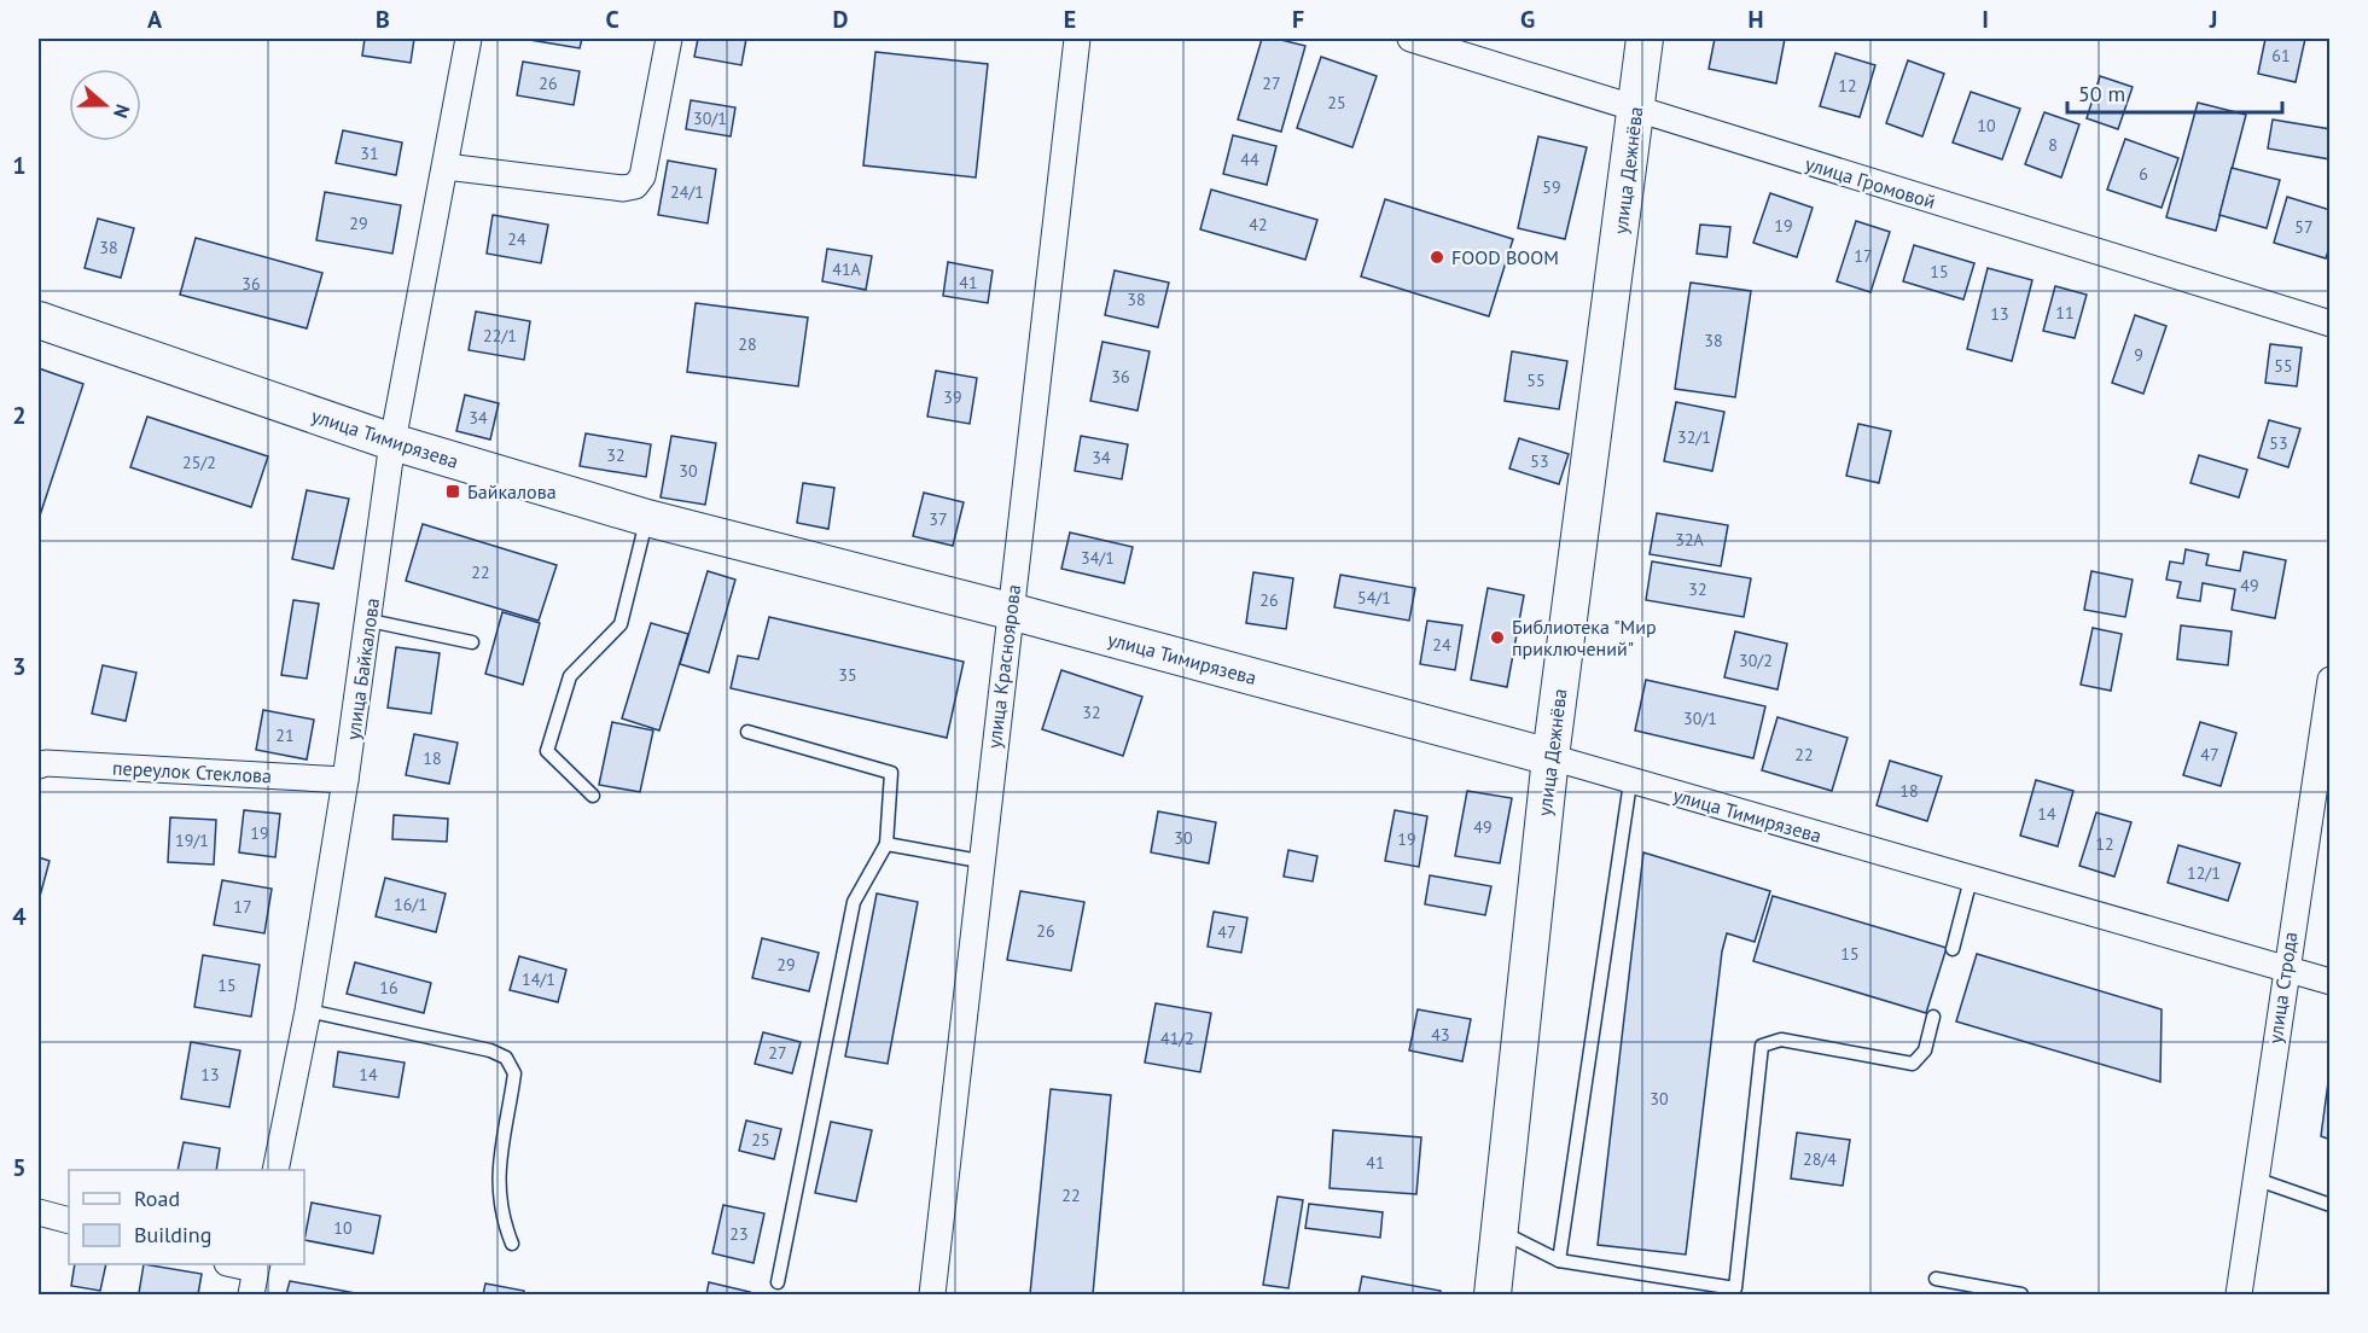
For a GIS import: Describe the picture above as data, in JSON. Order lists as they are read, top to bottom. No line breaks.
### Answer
{"streets":{"street":["улица Дежнёва","улица Громовой","улица Тимирязева","улица Красноярова","улица Байкалова","переулок Стеклова","улица Строда"]},"crossings":[["улица Дежнёва","улица Громовой"],["улица Дежнёва","улица Тимирязева"],["улица Тимирязева","улица Красноярова"],["улица Тимирязева","улица Байкалова"],["улица Тимирязева","улица Строда"],["улица Байкалова","переулок Стеклова"]],"places":{"other":["FOOD BOOM","Библиотека \"Мир приключений\""],"transit":["Байкалова"]},"house_numbers":["61","26","27","12","25","30/1","10","8","31","44","6","59","24/1","29","42","19","57","24","38","17","41А","15","41","36","38","11","13","22/1","38","28","9","55","36","55","39","34","32/1","53","32","34","53","25/2","30","37","32А","34/1","22","49","32","54/1","26","24","30/2","35","32","30/1","21","22","47","18","18","14","49","19","30","19","19/1","12","12/1","16/1","17","26","47","15","29","14/1","15","16","43","41/2","27","13","14","30","25","28/4","41","22","10","23"],"legend":["Road","Building"],"scale_bar":"50 m","north":"right","grid":{"columns":["A","B","C","D","E","F","G","H","I","J"],"rows":["1","2","3","4","5"]}}
